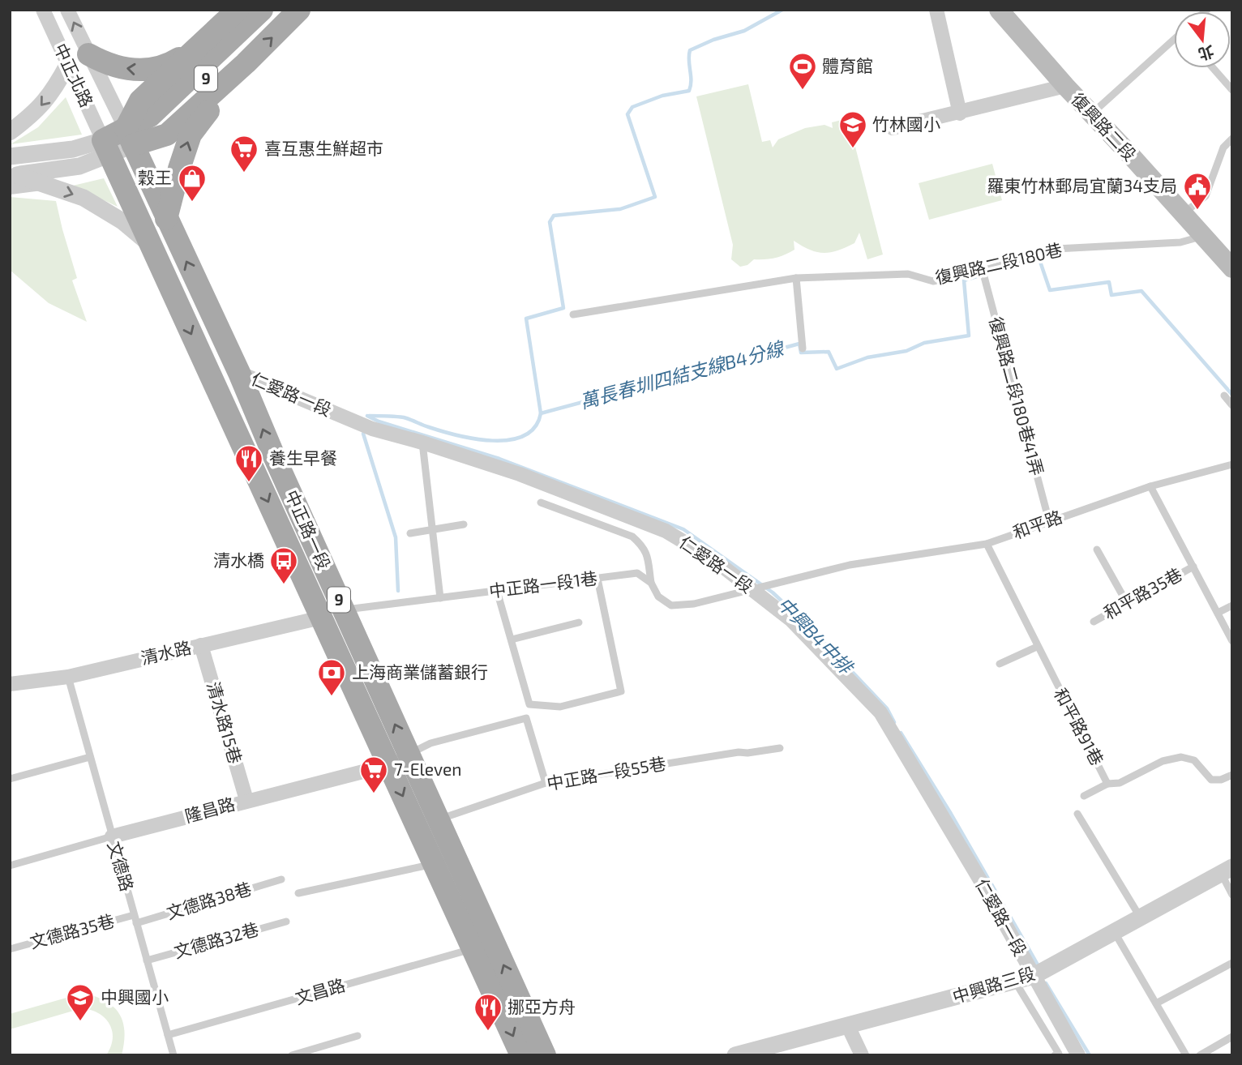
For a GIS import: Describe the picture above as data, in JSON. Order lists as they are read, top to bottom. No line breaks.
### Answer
{"streets":{"main road":["9","復興路二段","中正路一段"],"street":["中正北路","仁愛路一段","清水路","清水路15巷","隆昌路","中興路三段"],"lane":["復興路二段180巷","復興路二段180巷41弄","和平路","中正路一段1巷","和平路35巷","和平路91巷","中正路一段55巷","文德路","文德路38巷","文德路35巷","文德路32巷","文昌路"]},"crossings":[["中正北路","9"],["中正北路","中正路一段"],["9","中正路一段"],["復興路二段","復興路二段180巷"],["復興路二段180巷","復興路二段180巷41弄"],["仁愛路一段","和平路"],["仁愛路一段","中正路一段"],["仁愛路一段","中興路三段"],["復興路二段180巷41弄","和平路"],["和平路","和平路91巷"],["中正路一段","中正路一段1巷"],["中正路一段","清水路"],["中正路一段","中正路一段55巷"],["中正路一段","隆昌路"],["中正路一段","文昌路"],["中正路一段1巷","清水路"],["清水路","清水路15巷"],["清水路","文德路"],["清水路15巷","隆昌路"],["隆昌路","文德路"],["文德路","文德路38巷"],["文德路","文德路35巷"],["文德路","文德路32巷"],["文德路","文昌路"]],"water":["萬長春圳四結支線B4分線","中興B4中排"],"places":{"sports":["體育館"],"school or university":["竹林國小","中興國小"],"supermarket":["喜互惠生鮮超市","7-Eleven"],"shop":["穀王"],"public building":["羅東竹林郵局宜蘭34支局"],"restaurant":["養生早餐","挪亞方舟"],"bus stop":["清水橋"],"bank":["上海商業儲蓄銀行"]},"north":"bottom"}
